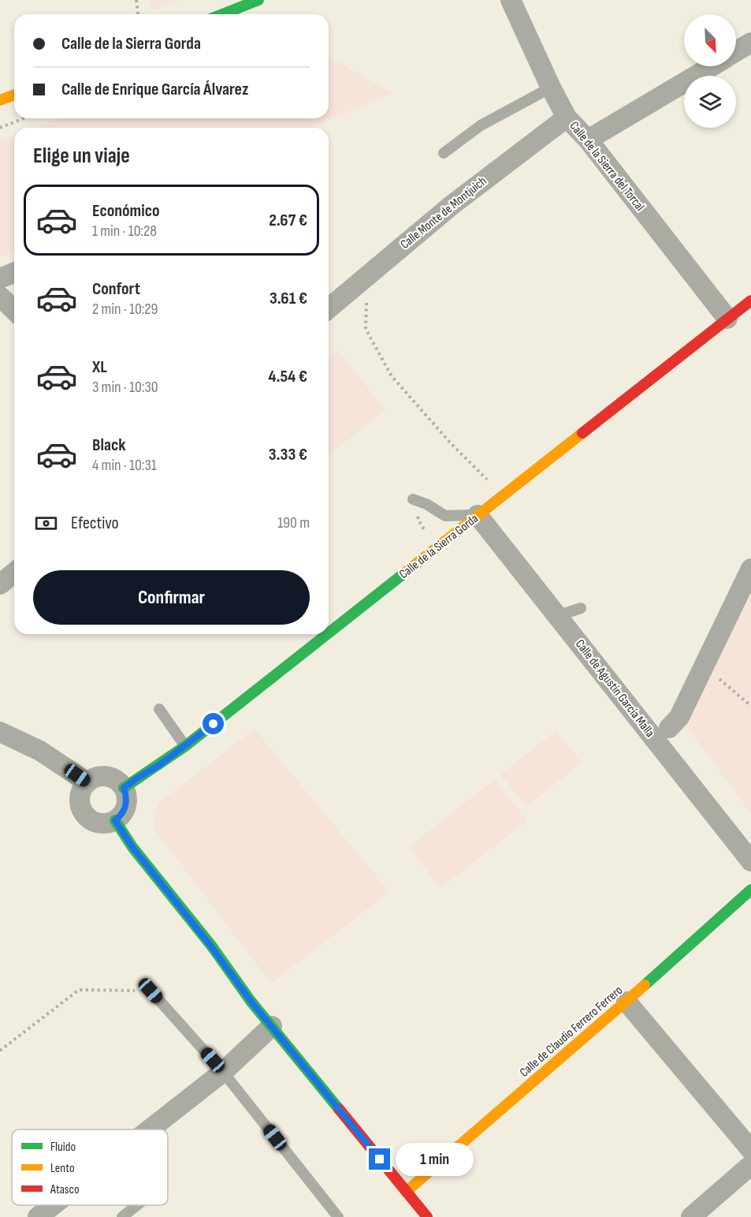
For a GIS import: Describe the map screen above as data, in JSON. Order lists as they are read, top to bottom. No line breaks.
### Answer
{"streets":{"street":["Calle de la Sierra del Torcal","Calle Monte de Montjuich","Calle de la Sierra Gorda","Calle de Agustín García Malla","Calle de Claudio Ferrero Ferrero"]},"crossings":[["Calle de la Sierra del Torcal","Calle Monte de Montjuich"],["Calle de la Sierra del Torcal","Calle de la Sierra Gorda"],["Calle de la Sierra Gorda","Calle de Agustín García Malla"]],"legend":["Fluido","Lento","Atasco"],"north":"bottom right","page":{"banner":["Calle de la Sierra Gorda","Calle de Enrique García Álvarez"],"heading":"Elige un viaje","list":[{"name":"Económico","note":"1 min · 10:28","value":"2.67 €"},{"name":"Confort","note":"2 min · 10:29","value":"3.61 €"},{"name":"XL","note":"3 min · 10:30","value":"4.54 €"},{"name":"Black","note":"4 min · 10:31","value":"3.33 €"}],"pay":["Efectivo","190 m"],"buttons":"Confirmar","bubble":"1 min"}}
